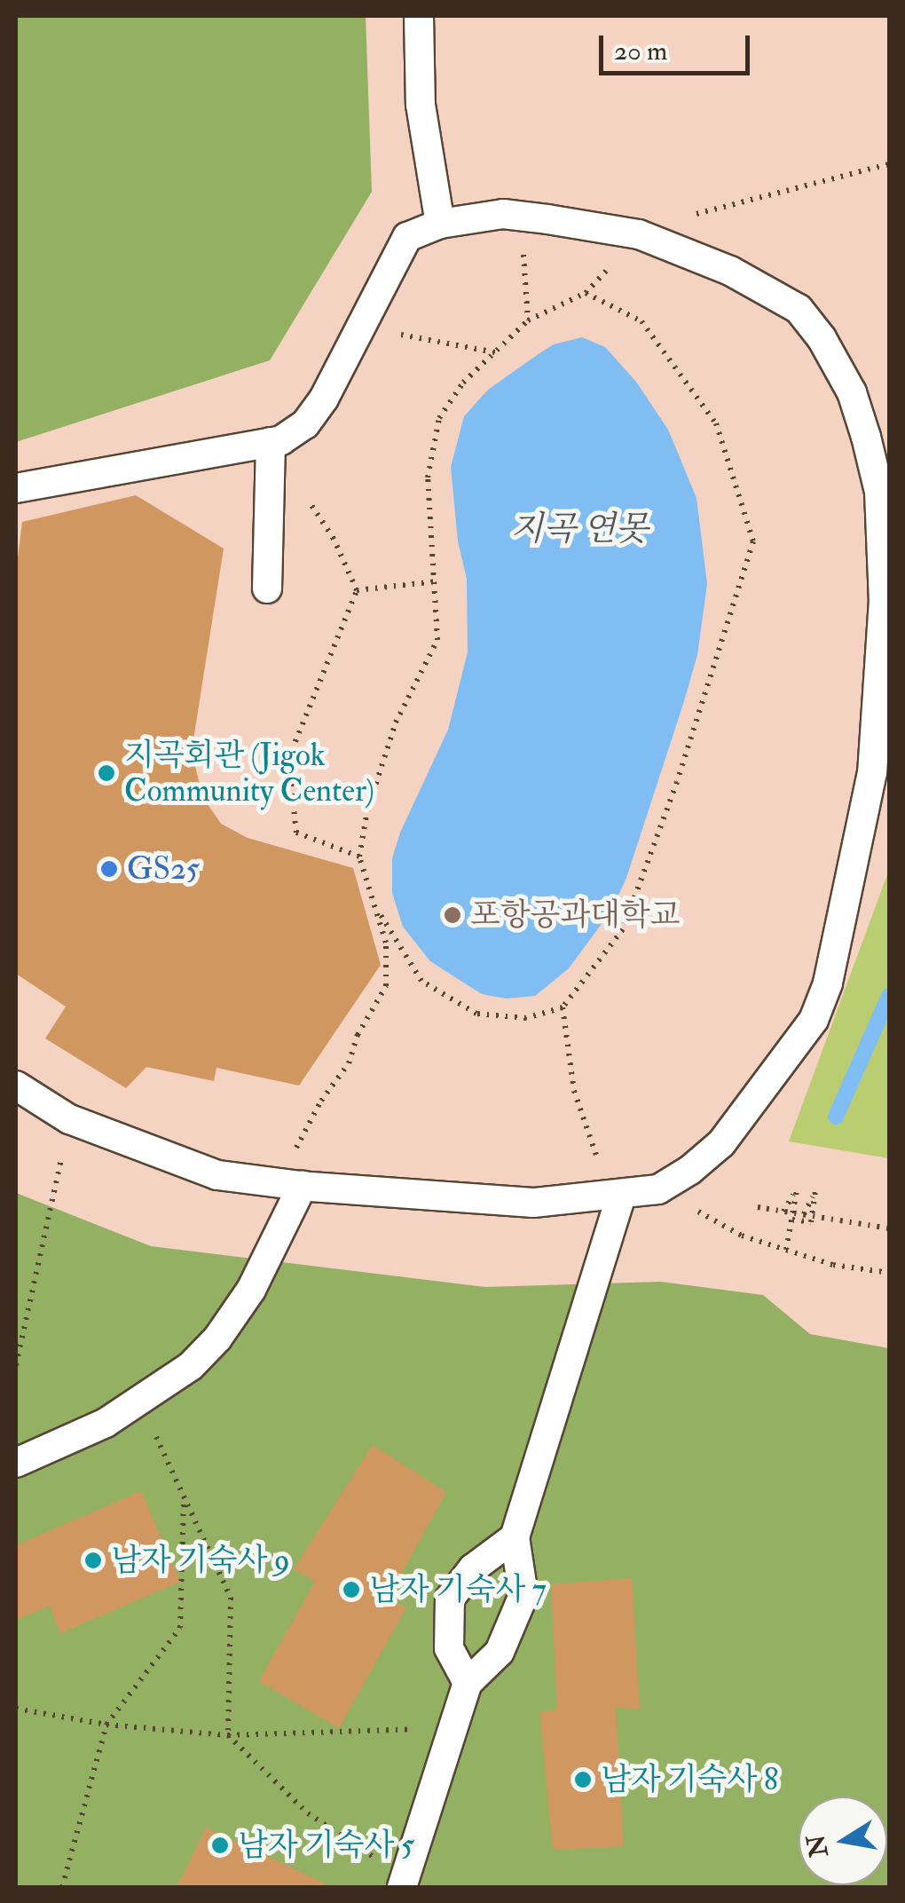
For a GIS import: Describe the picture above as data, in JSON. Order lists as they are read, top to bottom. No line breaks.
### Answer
{"water":["지곡 연못"],"places":["지곡회관 (Jigok Community Center)","GS25","포항공과대학교","남자 기숙사 9","남자 기숙사 7","남자 기숙사 8","남자 기숙사 5"],"scale_bar":"20 m","north":"left"}
